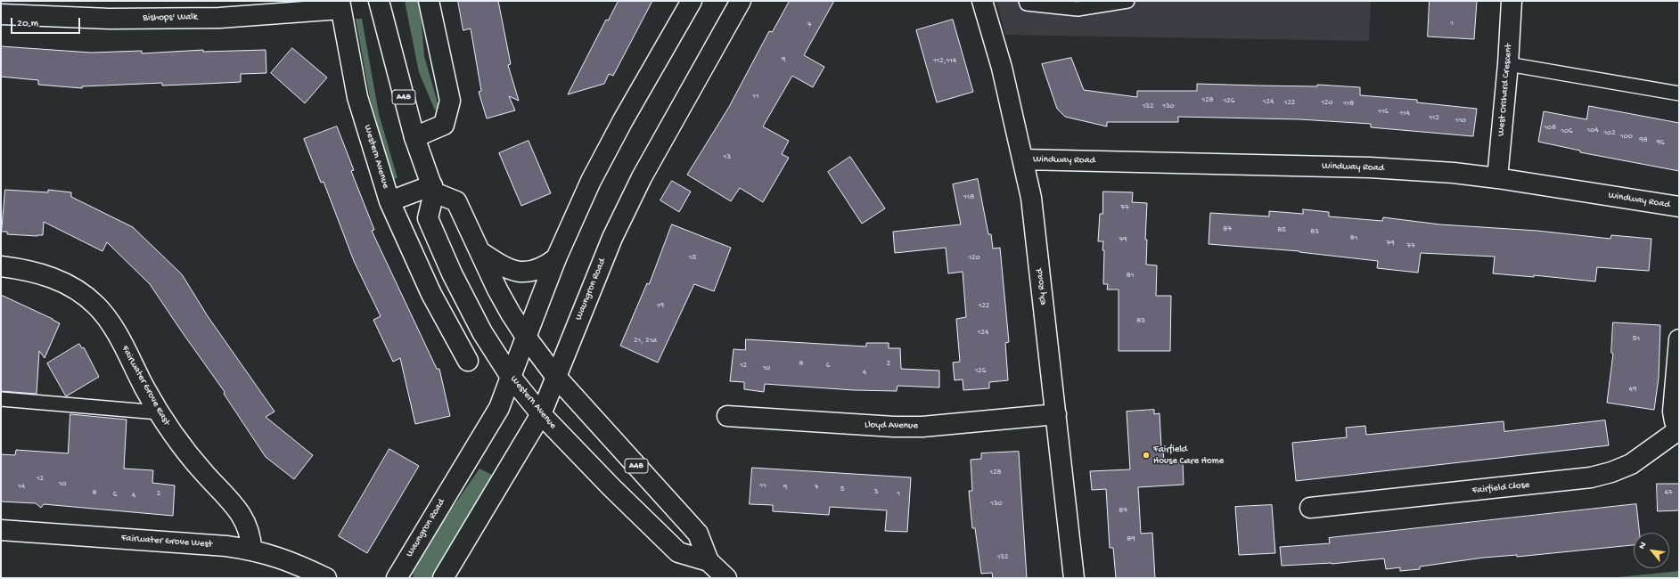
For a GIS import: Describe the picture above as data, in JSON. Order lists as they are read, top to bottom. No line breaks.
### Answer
{"streets":{"main road":["Bishops' Walk","West Orchard Crescent","A48","Western Avenue","Windway Road","Ely Road","Waungron Road","Fairwater Grove East","Lloyd Avenue","Fairfield Close","Fairwater Grove West"]},"crossings":[["Bishops' Walk","Western Avenue"],["West Orchard Crescent","Windway Road"],["A48","Western Avenue"],["Western Avenue","Waungron Road"],["Windway Road","Ely Road"],["Ely Road","Lloyd Avenue"],["Fairwater Grove East","Fairwater Grove West"]],"places":["Fairfield House Care Home"],"house_numbers":["1","7","9","112,114","11","128","126","124","122","120","118","132","130","116","114","112","110","108","104","106","102","100","98","96","13","118","77","87","85","83","81","79","79","77","15","120","81","19","122","83","124","51","21, 21a","8","2","12","6","10","126","4","49","128","12","10","11","14","9","7","5","3","8","47","2","1","6","4","130","87","89","132"],"scale_bar":"20 m","north":"top left"}
